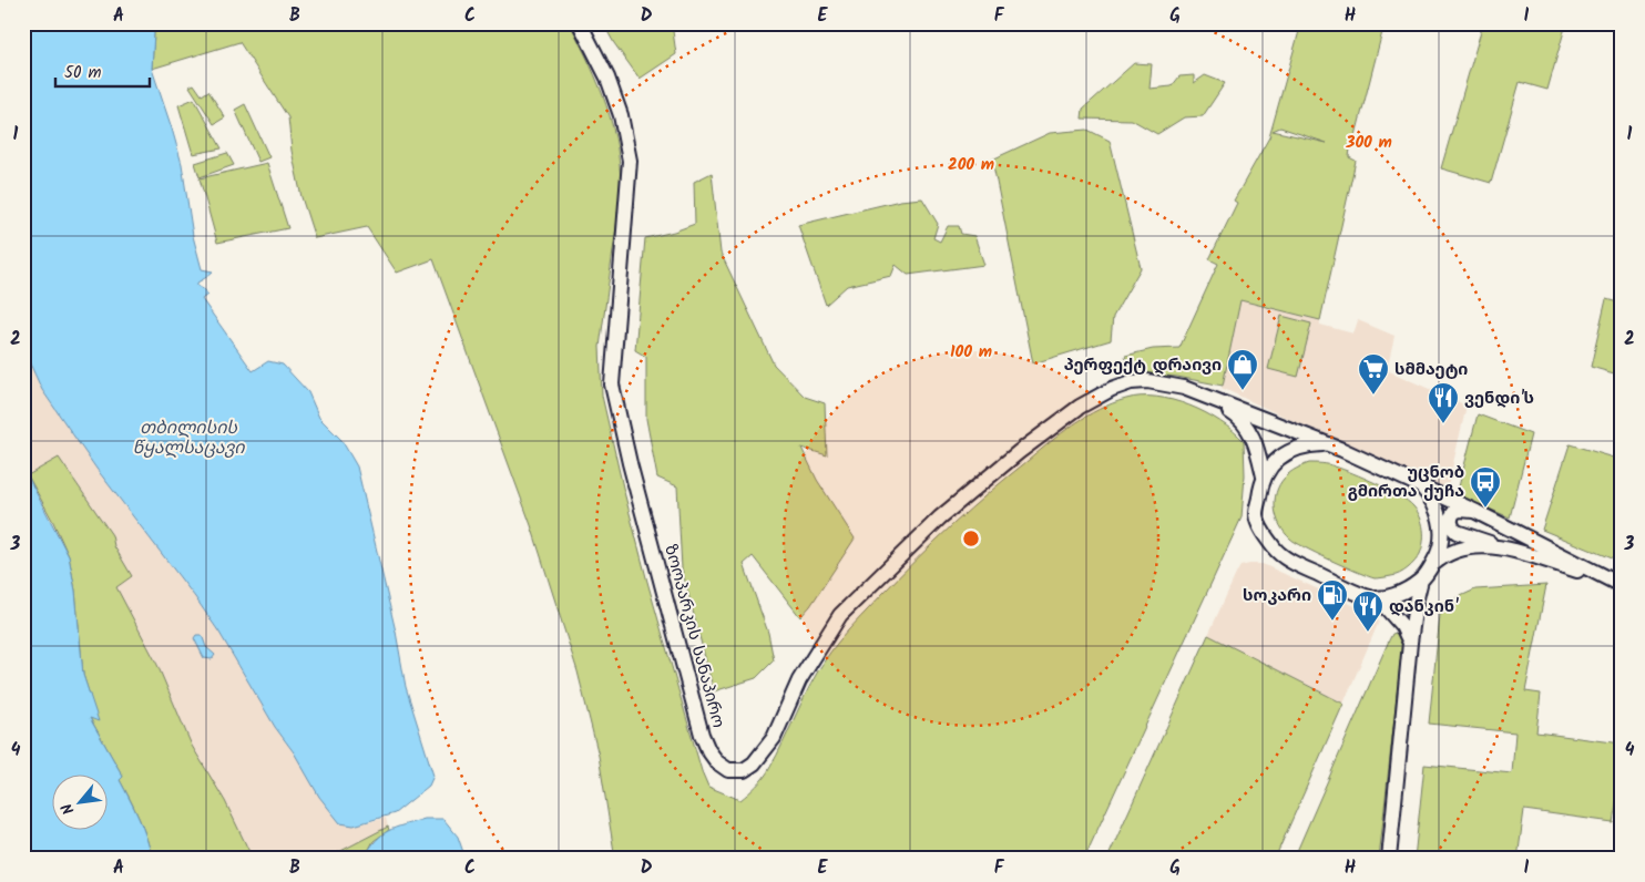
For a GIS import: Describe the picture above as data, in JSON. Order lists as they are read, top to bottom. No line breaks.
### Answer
{"streets":{"main road":["ზოოპარკის სანაპირო"]},"water":["თბილისის წყალსაცავი"],"places":{"shop":["პერფექტ დრაივი"],"supermarket":["სმმაეტი"],"restaurant":["ვენდი'ს","დანკინ'"],"bus stop":["უცნობ გმირთა ქუჩა"],"fuel station":["სოკარი"]},"scale_bar":"50 m","north":"bottom left","grid":{"columns":["A","B","C","D","E","F","G","H","I"],"rows":["1","2","3","4"]},"rings":["300 m","200 m","100 m"]}
